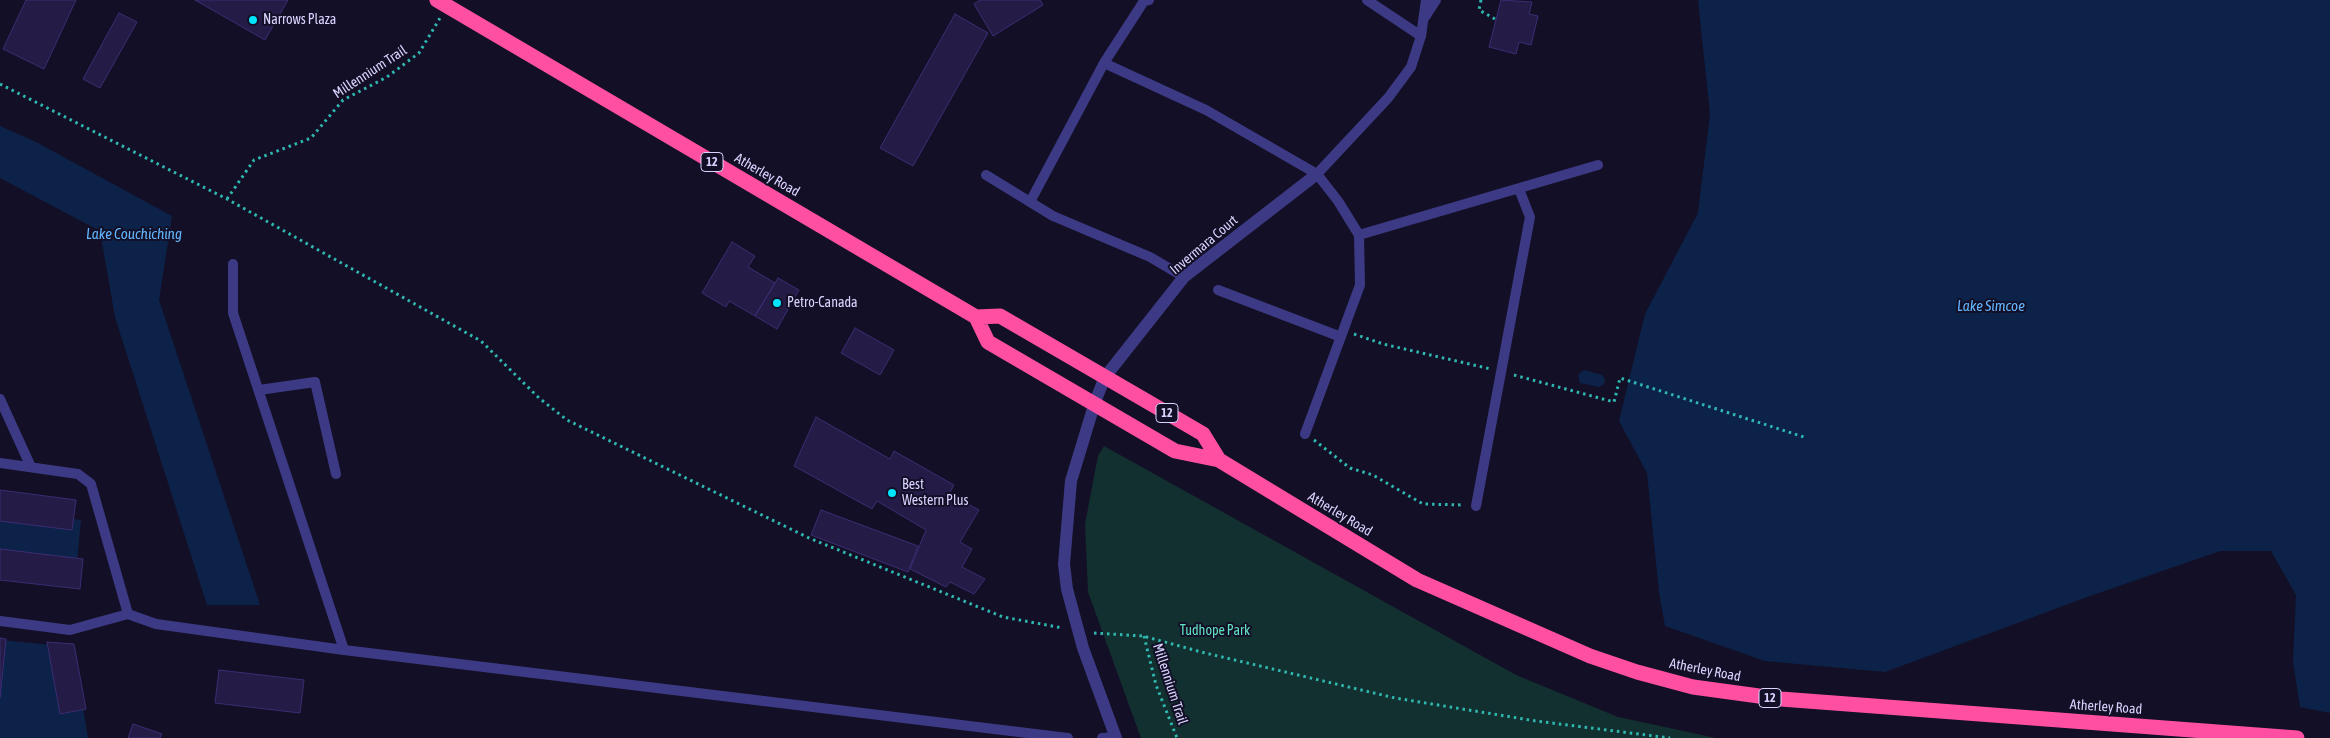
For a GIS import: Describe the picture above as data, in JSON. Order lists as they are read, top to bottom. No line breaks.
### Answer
{"streets":{"highway":["12","Atherley Road"],"street":["Invermara Court"],"path":["Millennium Trail"]},"crossings":[["Millennium Trail","Atherley Road"],["Atherley Road","Invermara Court"]],"water":["Lake Couchiching","Lake Simcoe"],"parks":["Tudhope Park"],"places":["Narrows Plaza","Petro-Canada","Best Western Plus"]}
